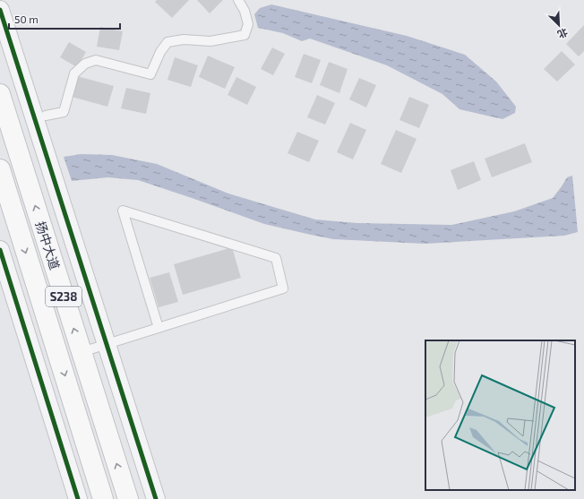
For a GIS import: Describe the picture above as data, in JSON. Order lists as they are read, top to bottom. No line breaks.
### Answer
{"streets":{"main road":["扬中大道","S238"]},"scale_bar":"50 m","north":"bottom right"}
